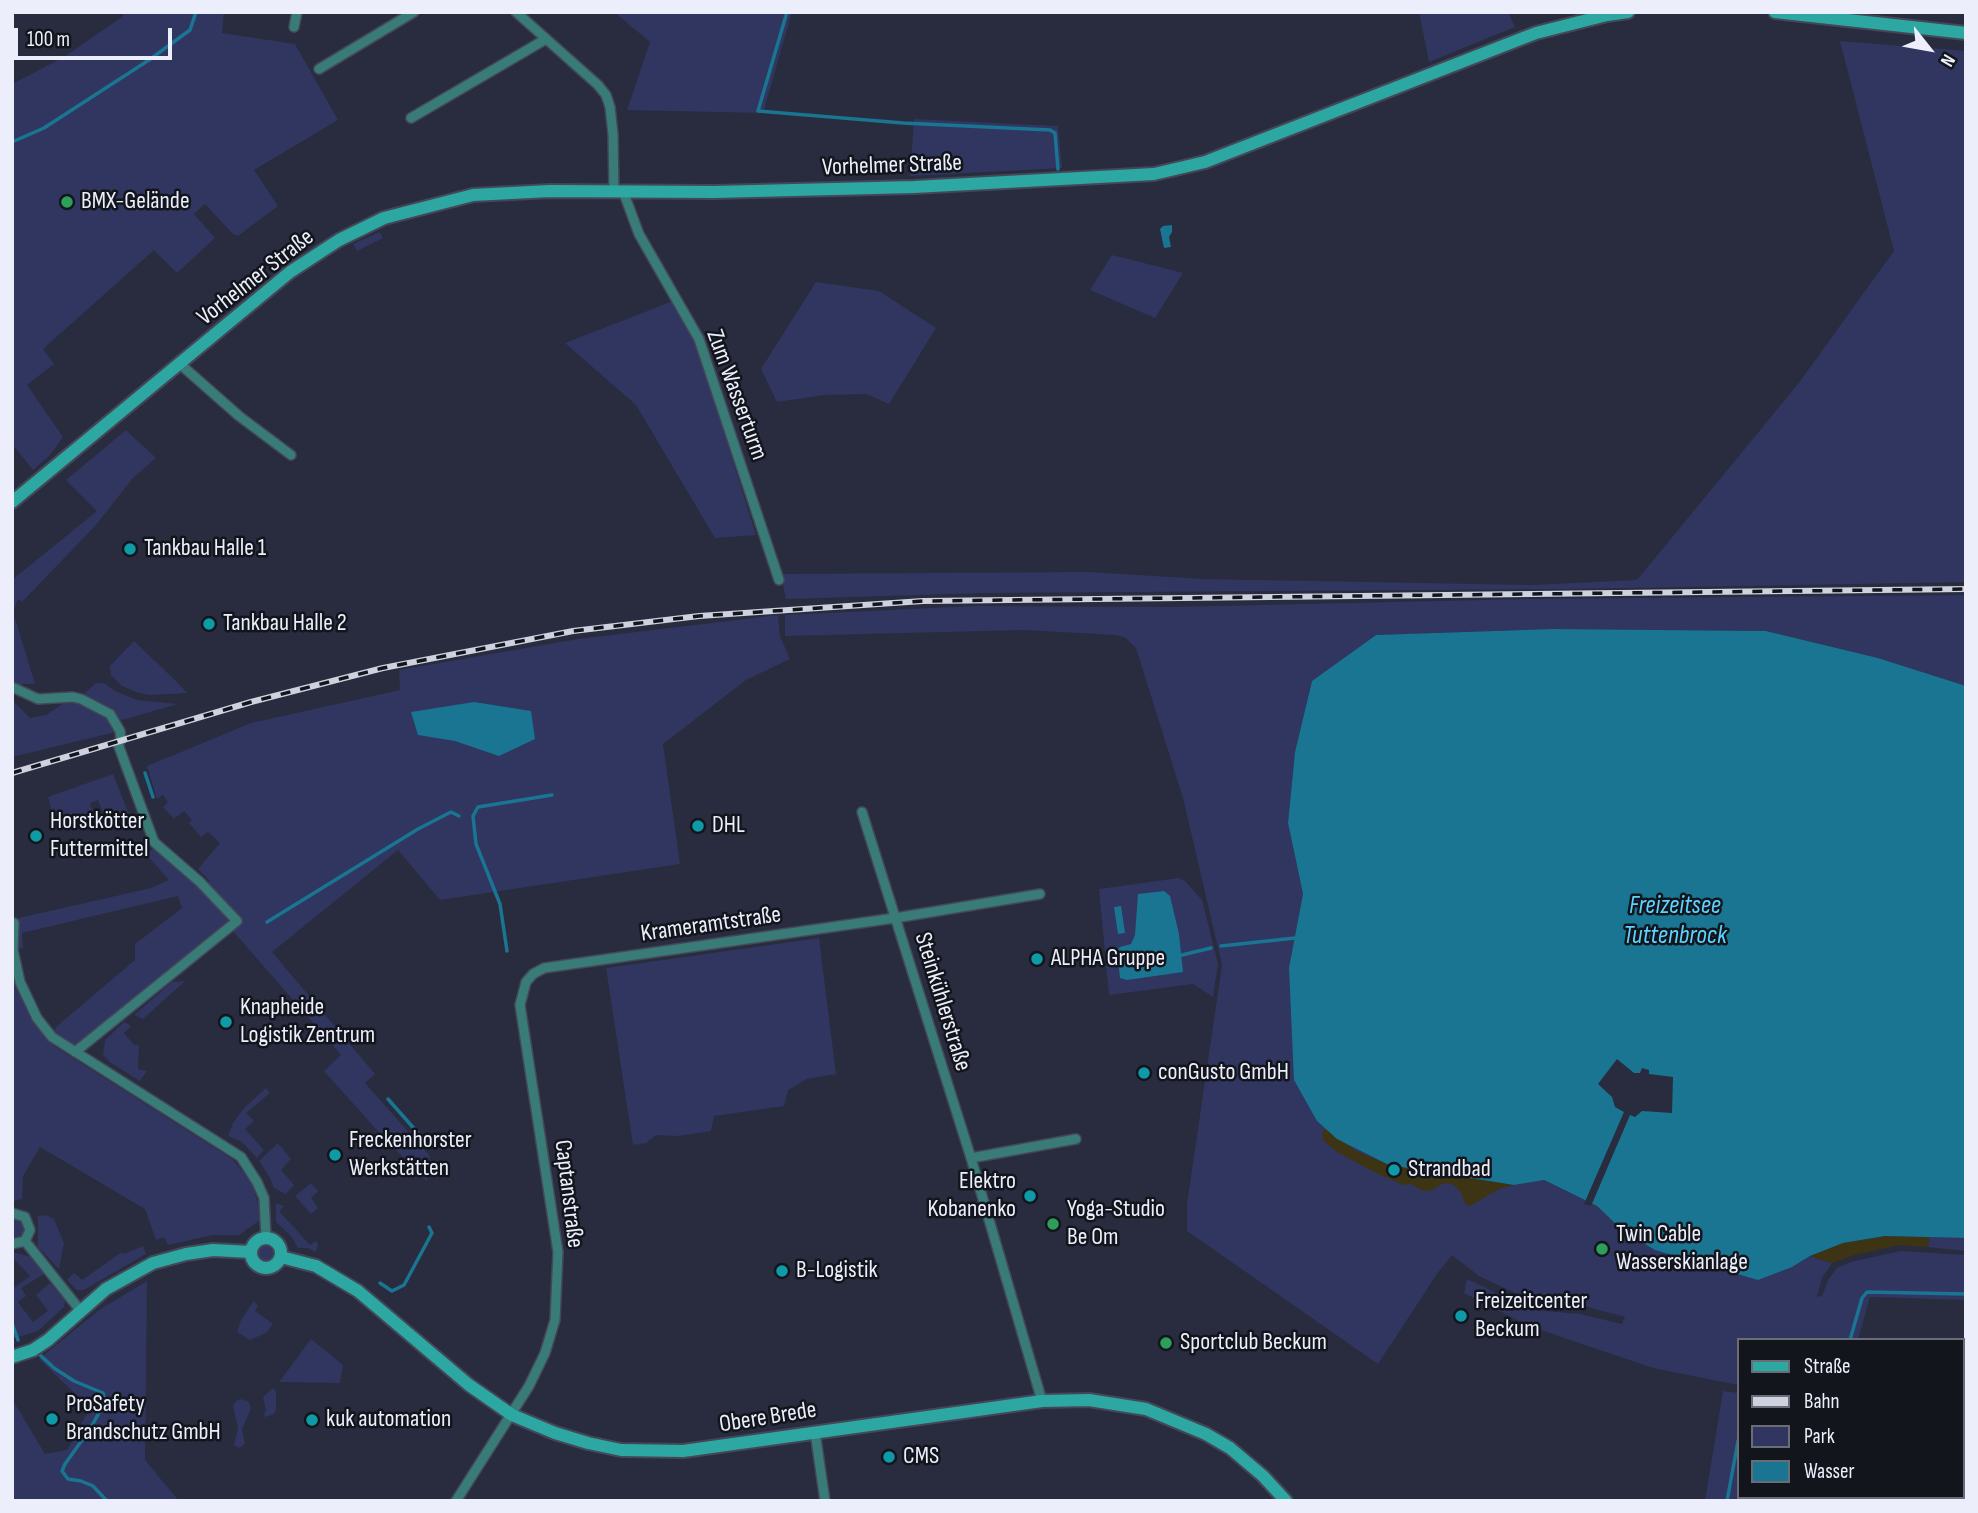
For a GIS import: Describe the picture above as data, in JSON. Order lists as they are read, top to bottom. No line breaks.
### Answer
{"streets":{"street":["Vorhelmer Straße","Zum Wasserturm","Krameramtstraße","Steinkühlerstraße","Captanstraße","Obere Brede"]},"crossings":[["Vorhelmer Straße","Zum Wasserturm"],["Krameramtstraße","Steinkühlerstraße"],["Krameramtstraße","Captanstraße"],["Steinkühlerstraße","Obere Brede"],["Captanstraße","Obere Brede"]],"water":["Freizeitsee Tuttenbrock"],"places":["BMX-Gelände","Tankbau Halle 1","Tankbau Halle 2","DHL","Horstkötter Futtermittel","ALPHA Gruppe","Knapheide Logistik Zentrum","conGusto GmbH","Freckenhorster Werkstätten","Strandbad","Elektro Kobanenko","Yoga-Studio Be Om","Twin Cable Wasserskianlage","B-Logistik","Freizeitcenter Beckum","Sportclub Beckum","ProSafety Brandschutz GmbH","kuk automation","CMS"],"legend":["Straße","Bahn","Park","Wasser"],"scale_bar":"100 m","north":"bottom right"}
